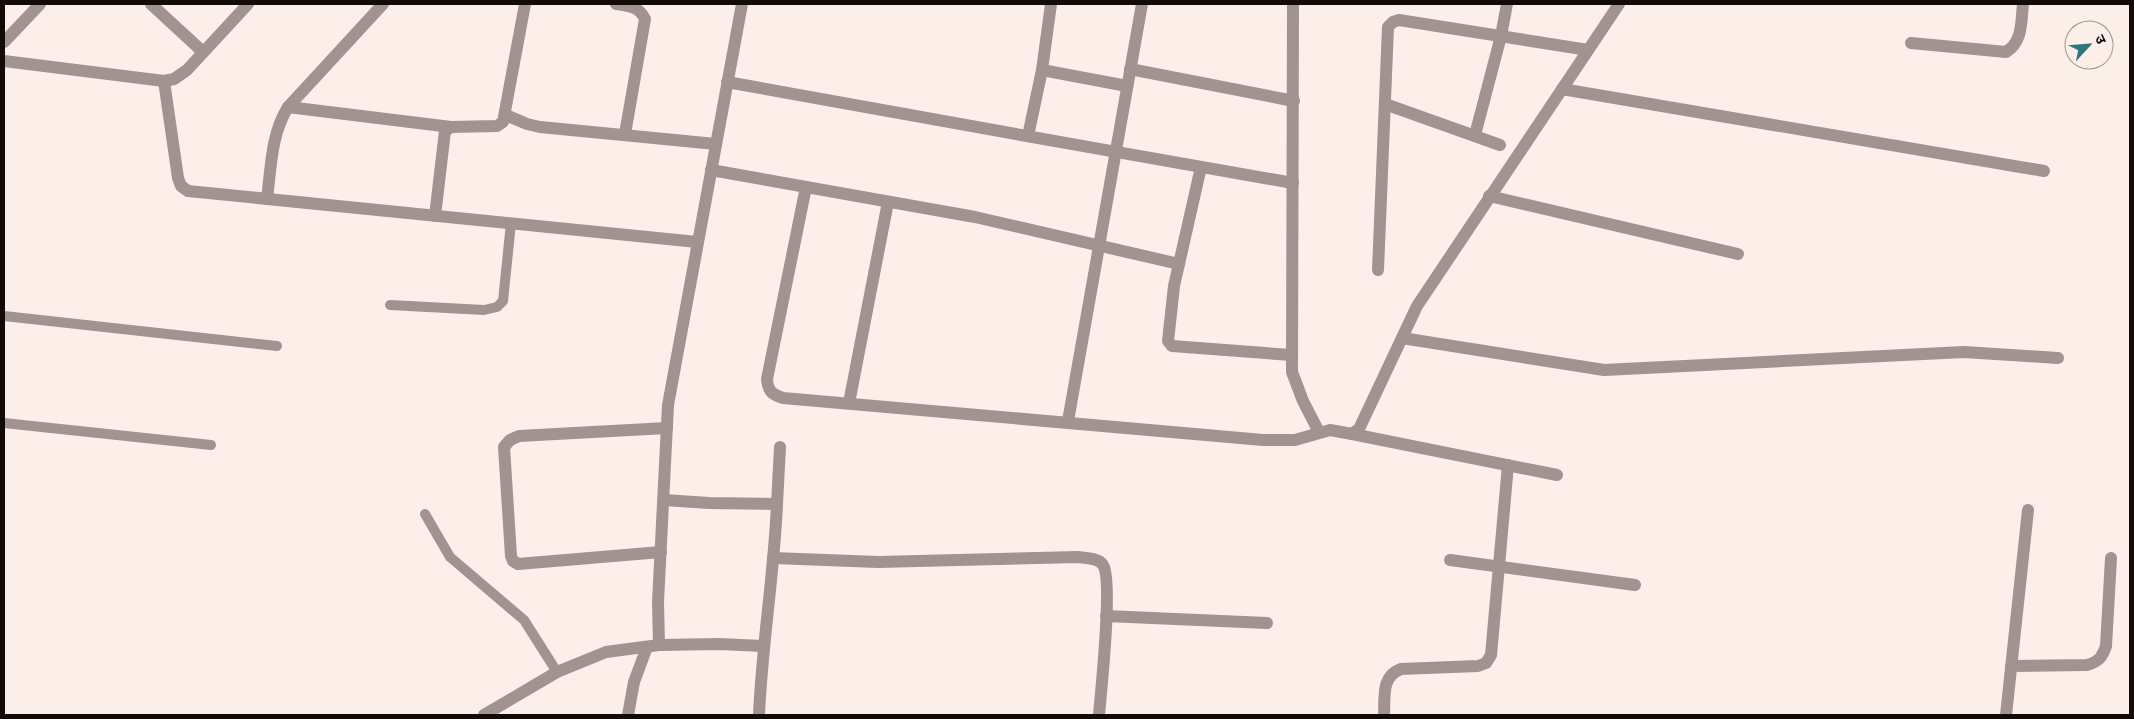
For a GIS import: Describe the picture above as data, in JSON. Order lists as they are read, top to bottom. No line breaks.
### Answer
{"north":"top right"}
